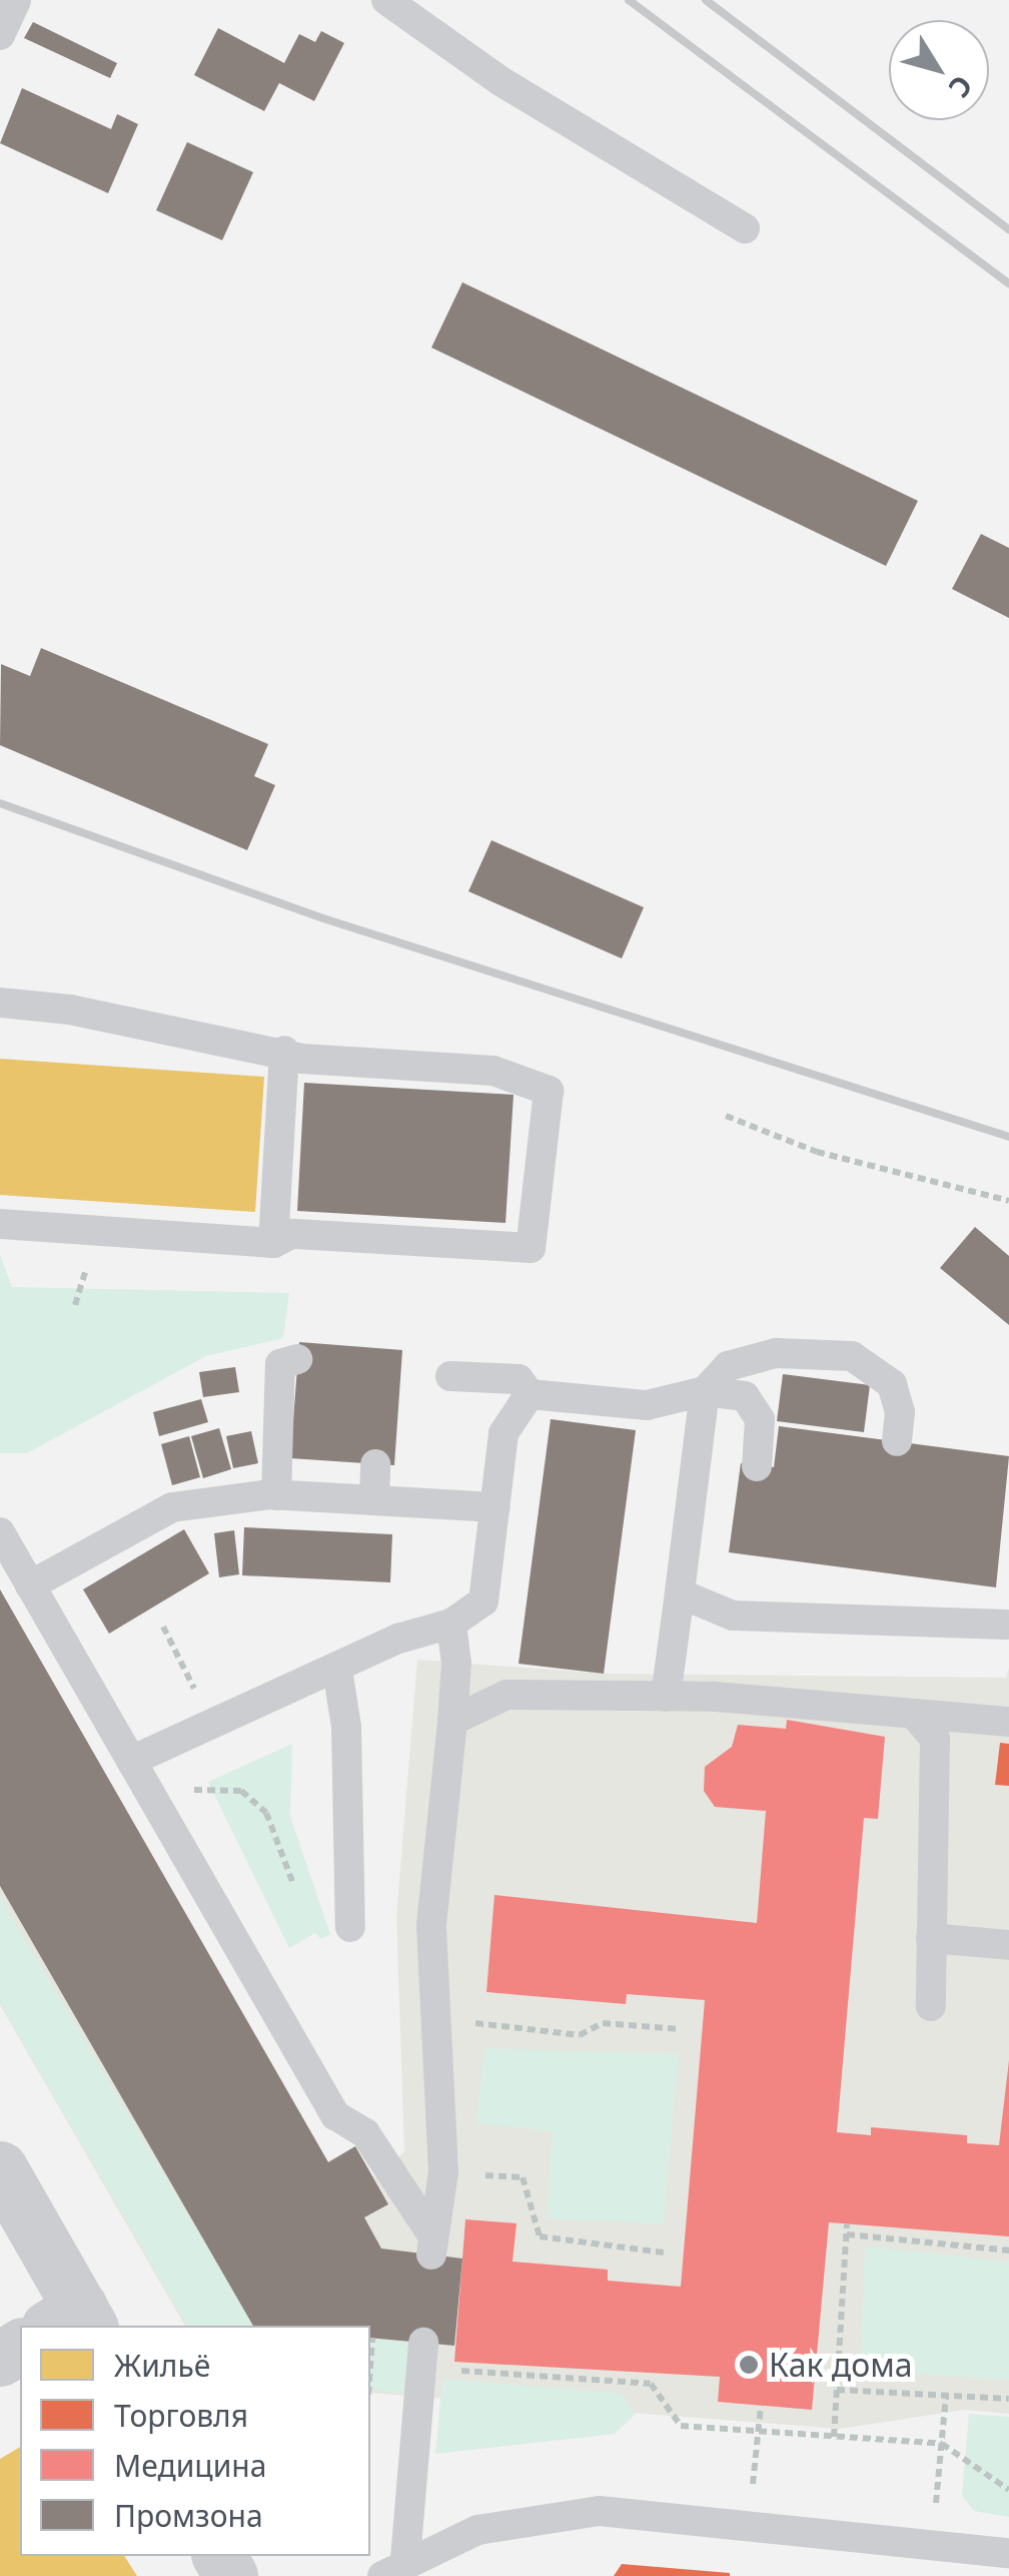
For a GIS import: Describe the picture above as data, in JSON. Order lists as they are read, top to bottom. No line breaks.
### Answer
{"places":["Как дома"],"legend":["Жильё","Торговля","Медицина","Промзона"],"north":"bottom right"}
